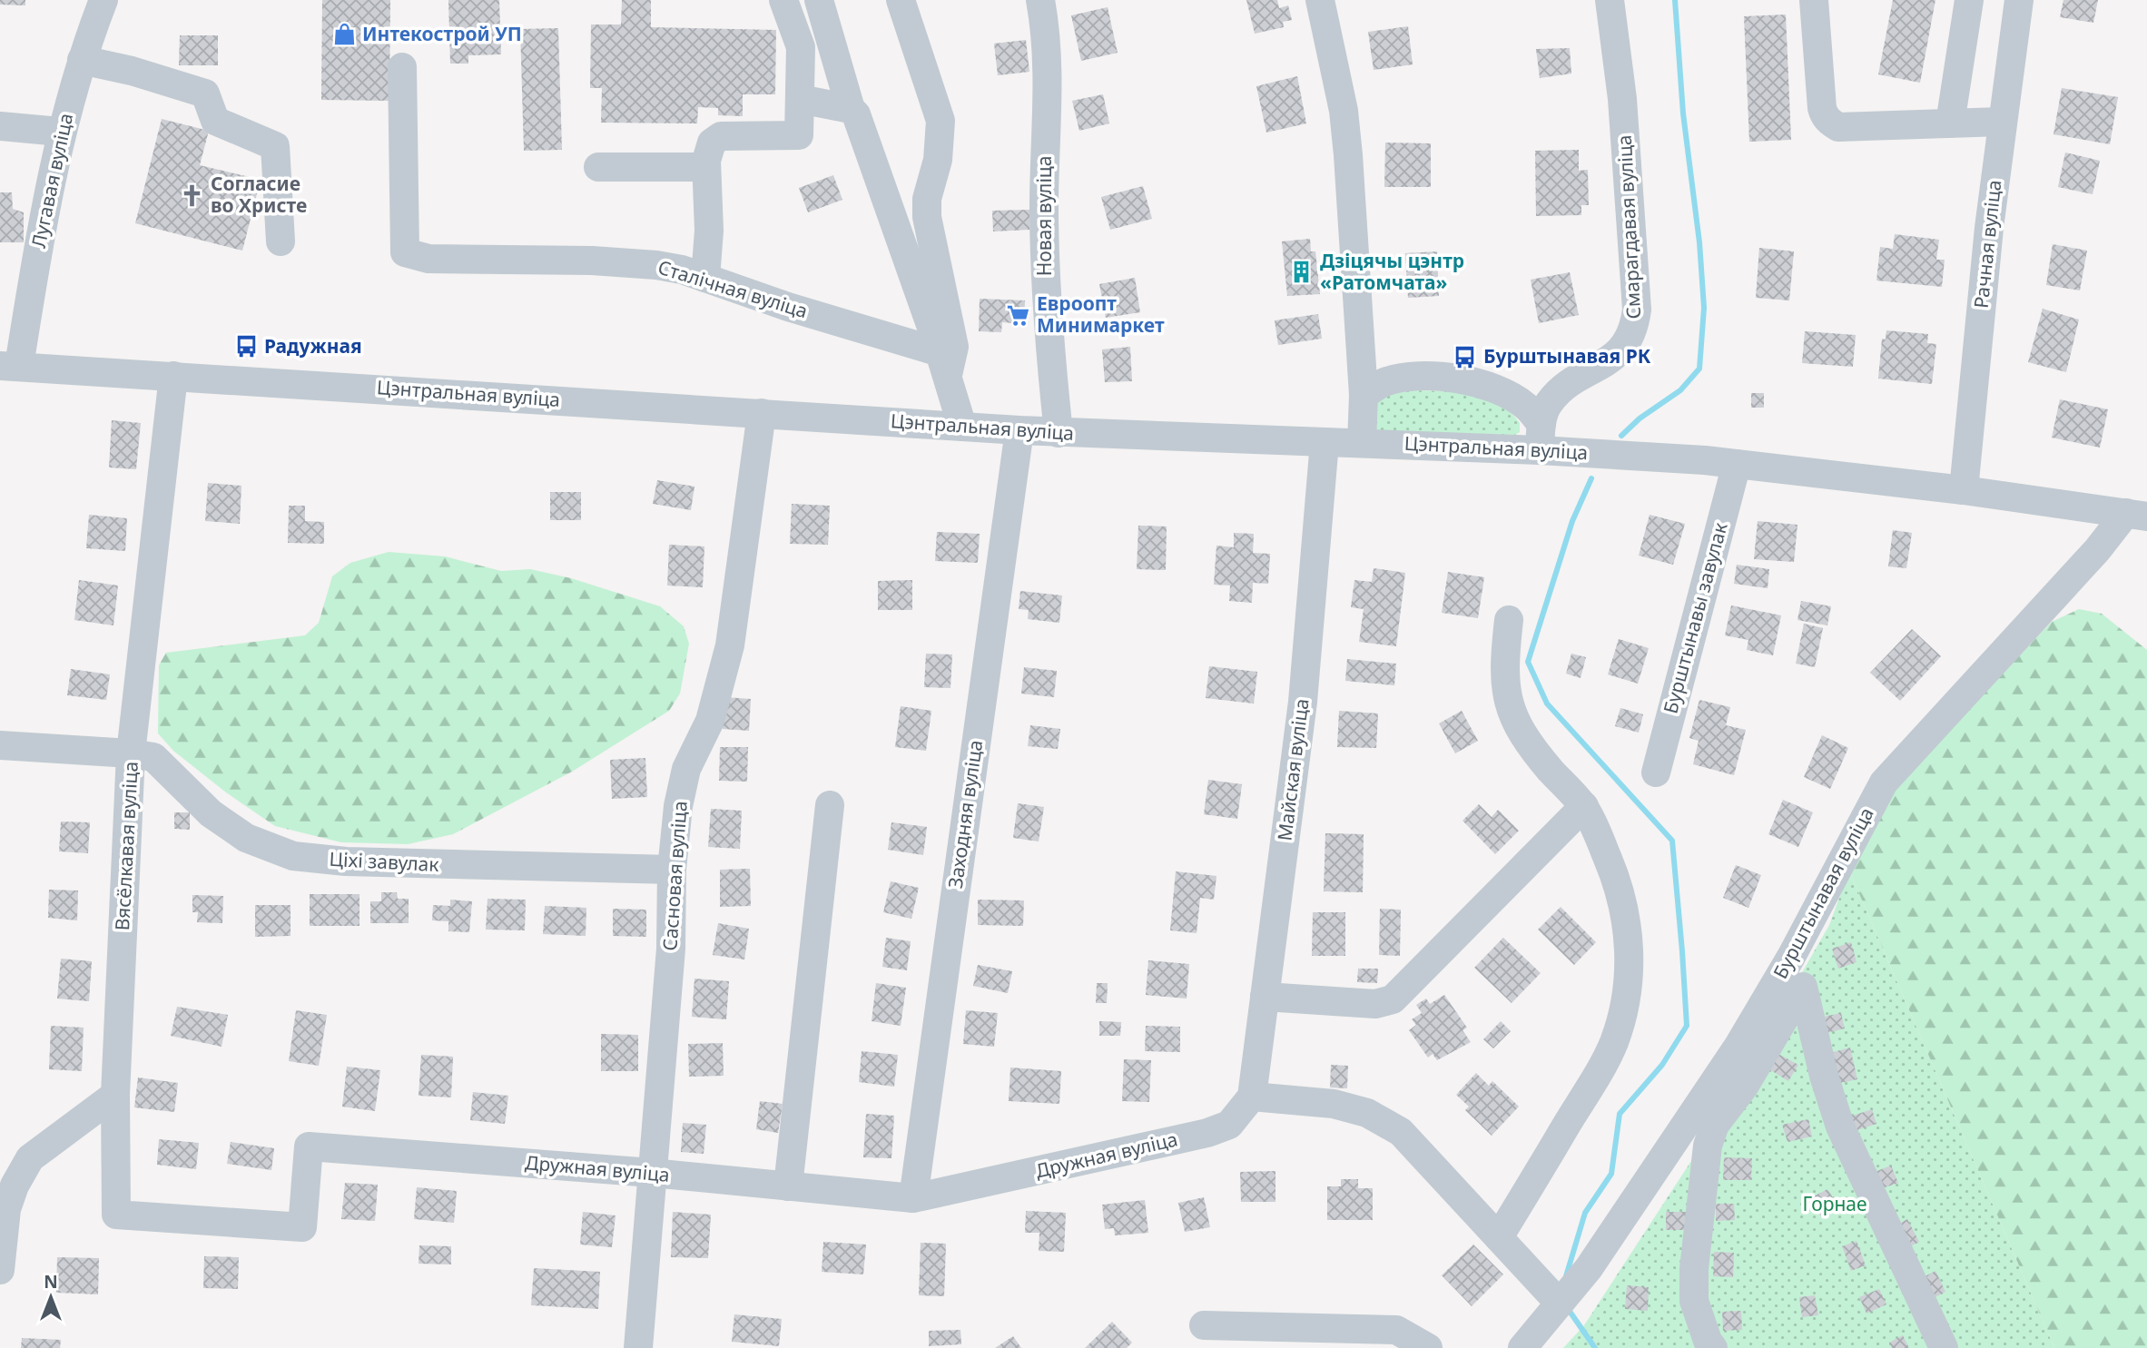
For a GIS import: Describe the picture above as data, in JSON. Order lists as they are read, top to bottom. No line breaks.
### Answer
{"streets":{"street":["Лугавая вуліца","Новая вуліца","Смарагдавая вуліца","Рачная вуліца","Сталічная вуліца","Цэнтральная вуліца","Бурштынавы завулак","Майская вуліца","Заходняя вуліца","Вясёлкавая вуліца","Ціхі завулак","Сасновая вуліца","Бурштынавая вуліца","Дружная вуліца"]},"crossings":[["Лугавая вуліца","Цэнтральная вуліца"],["Новая вуліца","Цэнтральная вуліца"],["Смарагдавая вуліца","Цэнтральная вуліца"],["Рачная вуліца","Цэнтральная вуліца"],["Цэнтральная вуліца","Бурштынавы завулак"],["Цэнтральная вуліца","Майская вуліца"],["Цэнтральная вуліца","Заходняя вуліца"],["Цэнтральная вуліца","Вясёлкавая вуліца"],["Цэнтральная вуліца","Сасновая вуліца"],["Цэнтральная вуліца","Бурштынавая вуліца"],["Майская вуліца","Дружная вуліца"],["Заходняя вуліца","Дружная вуліца"],["Вясёлкавая вуліца","Ціхі завулак"],["Вясёлкавая вуліца","Дружная вуліца"],["Ціхі завулак","Сасновая вуліца"],["Сасновая вуліца","Дружная вуліца"]],"parks":["Горнае"],"places":{"shop":["Интекострой УП"],"church":["Согласие во Христе"],"building":["Дзіцячы цэнтр «Ратомчата»"],"supermarket":["Евроопт Минимаркет"],"bus stop":["Радужная","Бурштынавая РК"]},"north":"top"}
